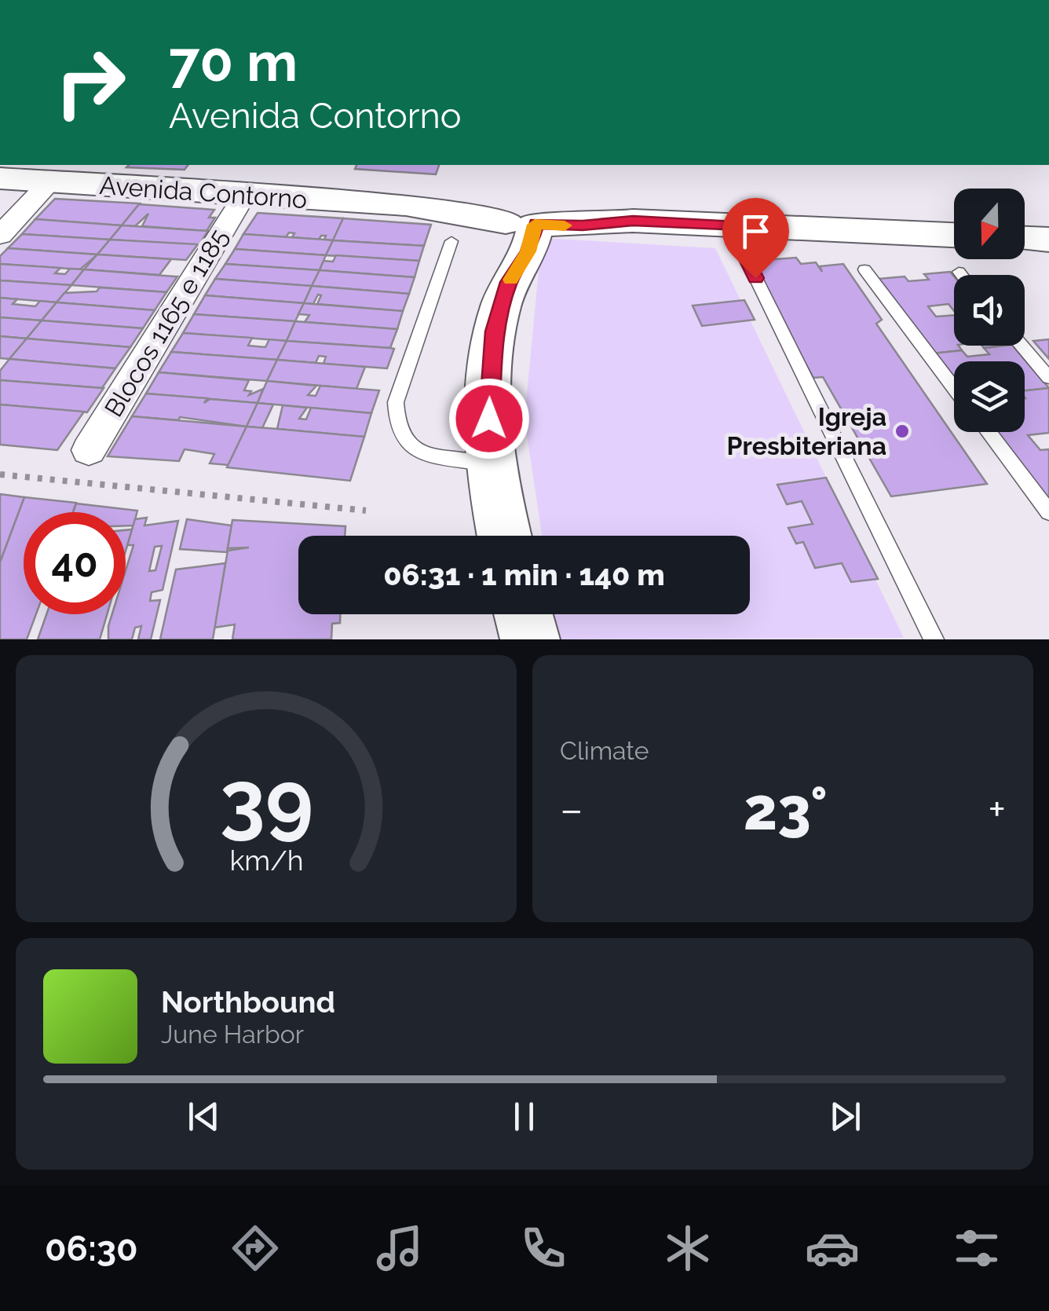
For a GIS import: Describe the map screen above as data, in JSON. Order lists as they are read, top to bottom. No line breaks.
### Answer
{"streets":{"street":["Avenida Contorno","Blocos 1165 e 1185"]},"crossings":[["Avenida Contorno","Blocos 1165 e 1185"]],"places":["Igreja Presbiteriana"],"north":"bottom","page":{"turn":["70 m","Avenida Contorno"],"limit":"40","trip":"06:31 · 1 min · 140 m","tile":"Climate","heat":["−","23°","+"],"song":["Northbound","June Harbor"],"tabs":"06:30","gauge":["39","km/h"]}}
